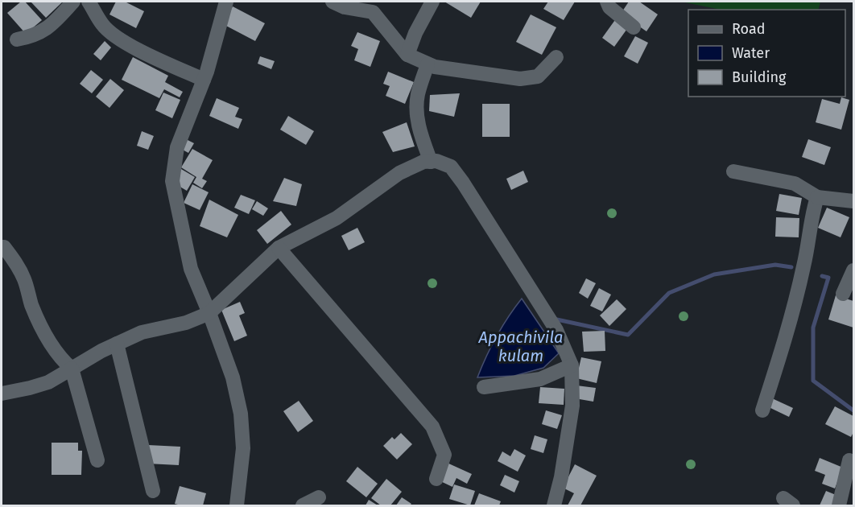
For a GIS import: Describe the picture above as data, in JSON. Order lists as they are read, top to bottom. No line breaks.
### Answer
{"water":["Appachivila kulam"],"legend":["Road","Water","Building"]}
